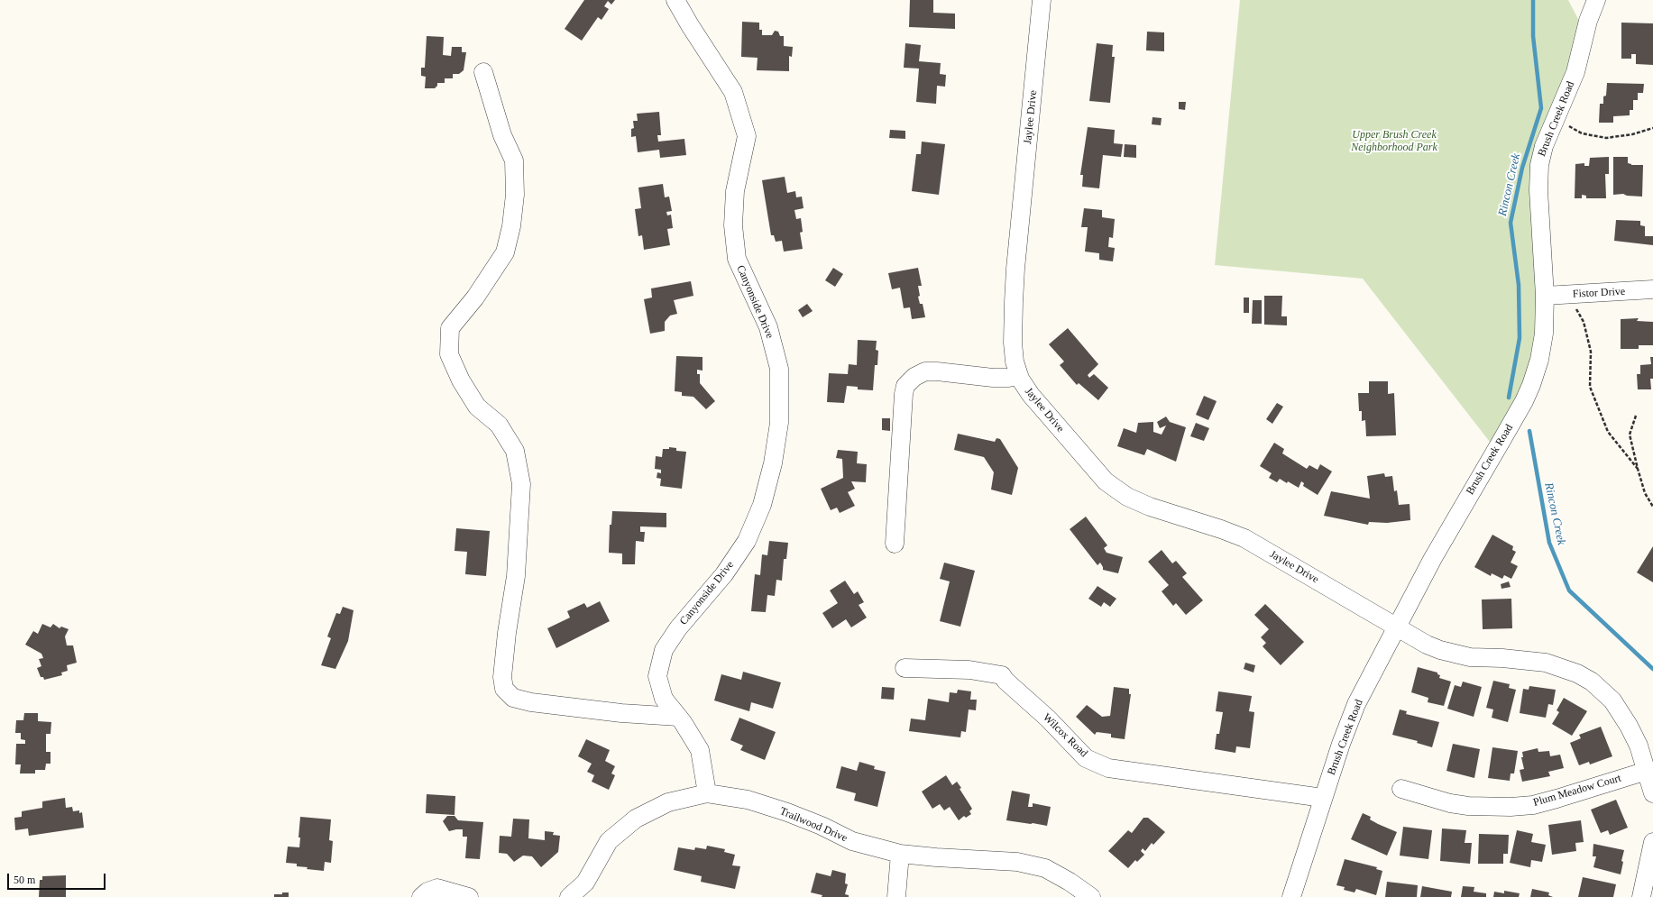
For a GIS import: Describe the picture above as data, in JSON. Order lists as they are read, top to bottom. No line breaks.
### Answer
{"streets":{"street":["Jaylee Drive","Brush Creek Road","Fistor Drive","Canyonside Drive","Wilcox Road","Plum Meadow Court","Trailwood Drive"]},"crossings":[["Jaylee Drive","Brush Creek Road"],["Jaylee Drive","Plum Meadow Court"],["Brush Creek Road","Fistor Drive"],["Brush Creek Road","Wilcox Road"],["Canyonside Drive","Trailwood Drive"]],"water":["Rincon Creek"],"parks":["Upper Brush Creek Neighborhood Park"],"scale_bar":"50 m"}
